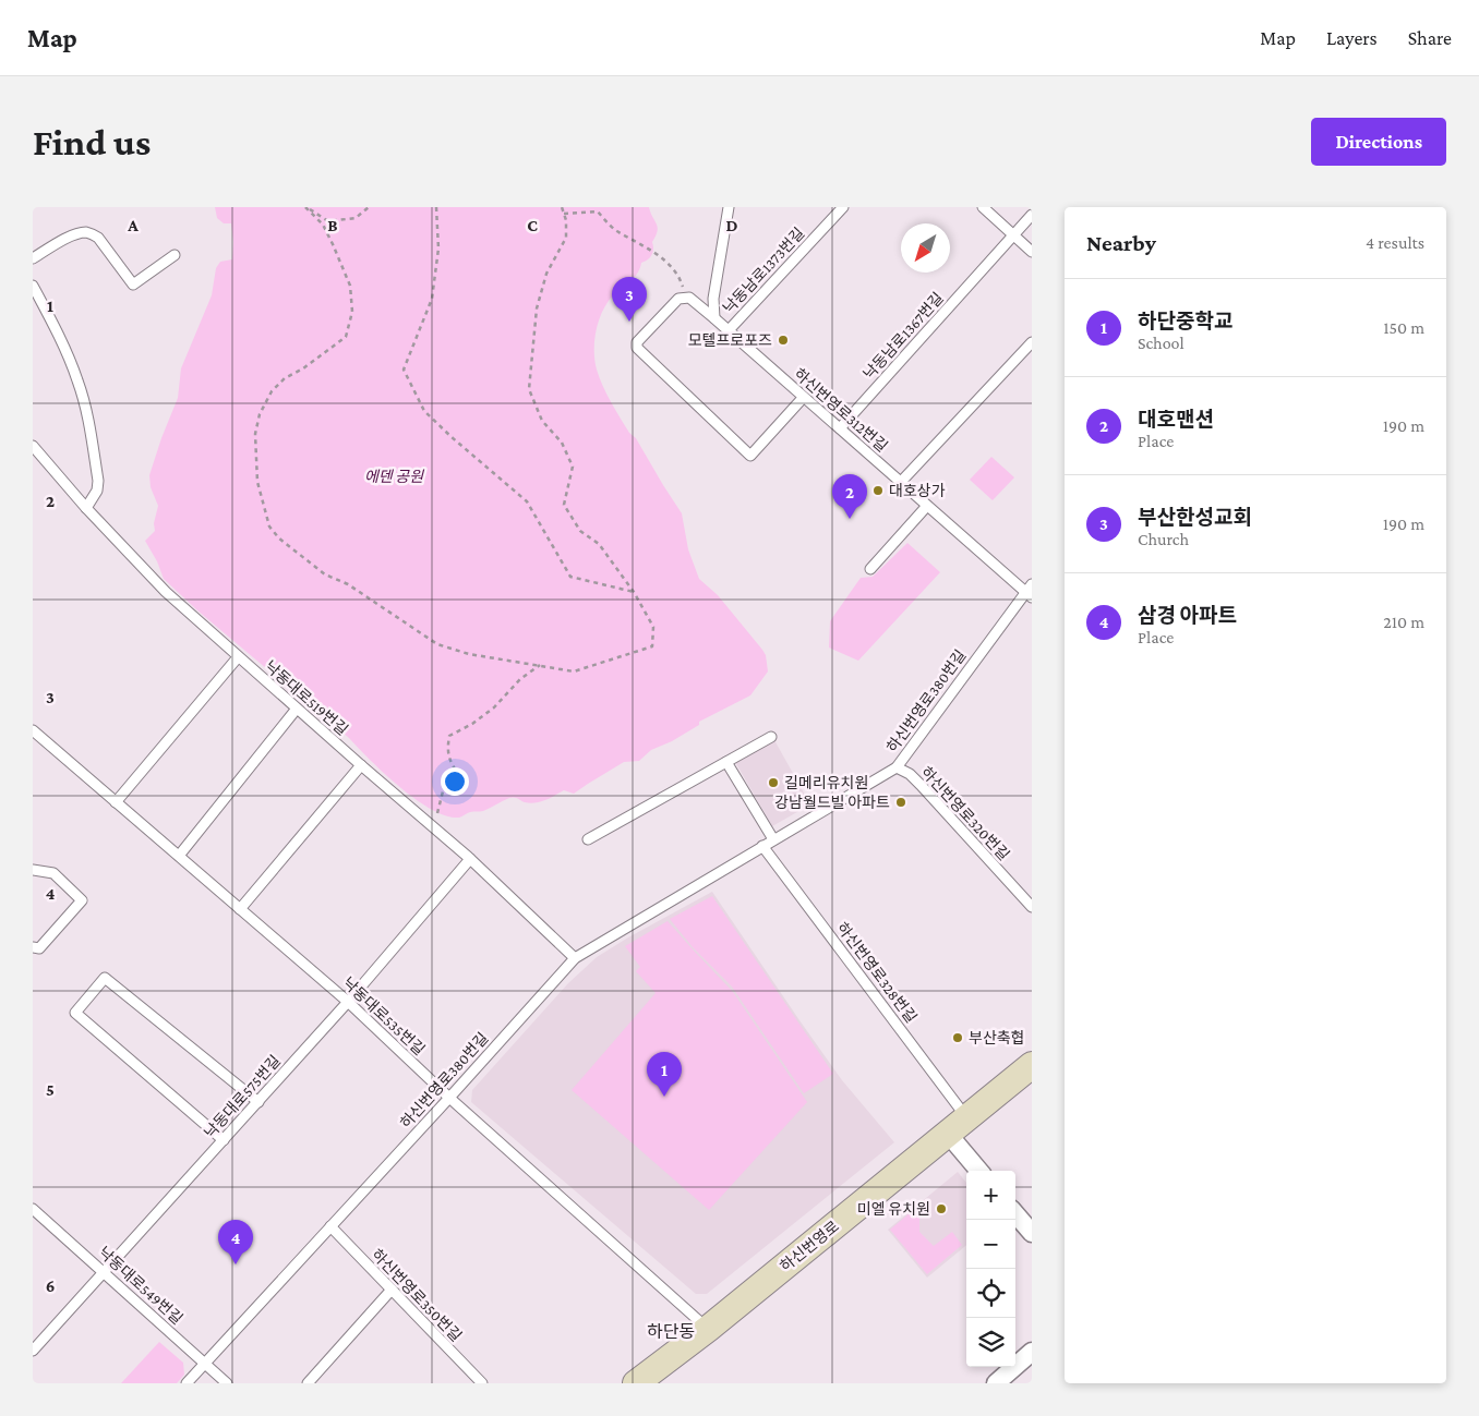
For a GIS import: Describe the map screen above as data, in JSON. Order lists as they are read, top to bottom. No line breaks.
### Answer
{"streets":{"street":["하신번영로"],"lane":["낙동남로1373번길","낙동남로1367번길","하신번영로312번길","낙동대로519번길","하신번영로380번길","하신번영로320번길","하신번영로328번길","낙동대로535번길","낙동대로575번길","낙동대로549번길","하신번영로350번길"]},"crossings":[["낙동남로1373번길","하신번영로312번길"],["낙동남로1367번길","하신번영로312번길"],["하신번영로312번길","하신번영로380번길"],["낙동대로519번길","하신번영로380번길"],["낙동대로519번길","낙동대로575번길"],["하신번영로380번길","하신번영로320번길"],["하신번영로380번길","하신번영로328번길"],["하신번영로380번길","낙동대로535번길"],["하신번영로380번길","낙동대로549번길"],["하신번영로380번길","하신번영로350번길"],["하신번영로328번길","하신번영로"],["낙동대로535번길","낙동대로575번길"],["낙동대로535번길","하신번영로"],["낙동대로575번길","낙동대로549번길"]],"districts":["하단동"],"parks":["에덴 공원"],"places":["모텔프로포즈","대호상가","길메리유치원","강남월드빌 아파트","부산축협","미엘 유치원"],"north":"bottom left","page":{"header":"Map","nav":["Map","Layers","Share"],"buttons":"Directions","title":"Find us","heading":["Nearby","4 results"],"pins":["3","2","1","4"],"list":[{"mark":"1","name":"하단중학교","note":"School","value":"150 m"},{"mark":"2","name":"대호맨션","note":"Place","value":"190 m"},{"mark":"3","name":"부산한성교회","note":"Church","value":"190 m"},{"mark":"4","name":"삼경 아파트","note":"Place","value":"210 m"}],"map_buttons":["+","−"]},"grid":{"columns":["A","B","C","D"],"rows":["1","2","3","4","5","6"]}}
